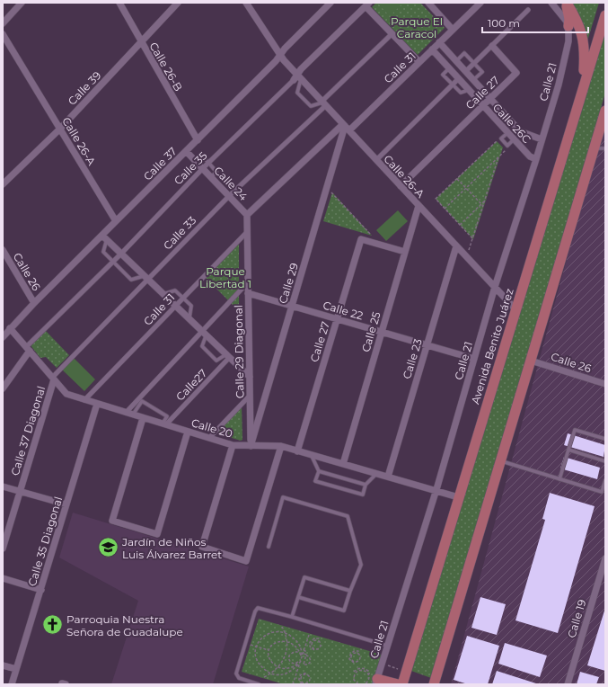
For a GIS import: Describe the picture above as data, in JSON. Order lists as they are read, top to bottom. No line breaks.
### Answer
{"streets":{"main road":["Avenida Benito Juárez"],"street":["Calle 26-B","Calle 31","Calle 21","Calle 39","Calle 27","Calle 26C","Calle 26-A","Calle 37","Calle 35","Calle 24","Calle 33","Calle 26","Calle 29","Calle 22","Calle 25","Calle 29 Diagonal","Calle 23","Calle27","Calle 20","Calle 37 Diagonal","Calle 35 Diagonal","Calle 19"]},"crossings":[["Calle 26-B","Calle 39"],["Calle 26-B","Calle 37"],["Calle 31","Calle 26C"],["Calle 31","Calle 26-A"],["Calle 31","Calle 24"],["Calle 31","Calle 29"],["Calle 31","Calle 29 Diagonal"],["Calle 31","Calle 20"],["Calle 21","Calle 26C"],["Calle 21","Calle 26-A"],["Calle 21","Calle 22"],["Calle 21","Calle 20"],["Calle 39","Calle 26-A"],["Calle 27","Calle 26C"],["Calle 27","Calle 26-A"],["Calle 27","Calle 22"],["Calle 27","Calle 25"],["Calle 27","Calle 20"],["Calle 26-A","Calle 37"],["Calle 26-A","Calle 35"],["Calle 26-A","Calle 33"],["Calle 26-A","Calle 29"],["Calle 26-A","Calle 25"],["Calle 26-A","Avenida Benito Juárez"],["Calle 26-A","Calle 23"],["Calle 37","Calle 24"],["Calle 37","Calle 26"],["Calle 37","Calle 20"],["Calle 35","Calle 24"],["Calle 35","Calle 20"],["Calle 24","Calle 33"],["Calle 24","Calle 29 Diagonal"],["Calle 33","Calle 20"],["Calle 33","Calle 37 Diagonal"],["Calle 29","Calle 22"],["Calle 29","Calle 29 Diagonal"],["Calle 29","Calle 20"],["Calle 22","Calle 25"],["Calle 22","Calle 29 Diagonal"],["Calle 22","Calle 23"],["Calle 25","Calle 20"],["Avenida Benito Juárez","Calle 20"],["Calle 29 Diagonal","Calle 20"],["Calle 23","Calle 20"],["Calle27","Calle 20"],["Calle 20","Calle 37 Diagonal"],["Calle 20","Calle 35 Diagonal"]],"parks":["Parque El Caracol","Parque Libertad 1"],"places":{"school or university":["Jardín de Niños Luis Álvarez Barret"],"church":["Parroquia Nuestra Señora de Guadalupe"]},"scale_bar":"100 m"}
